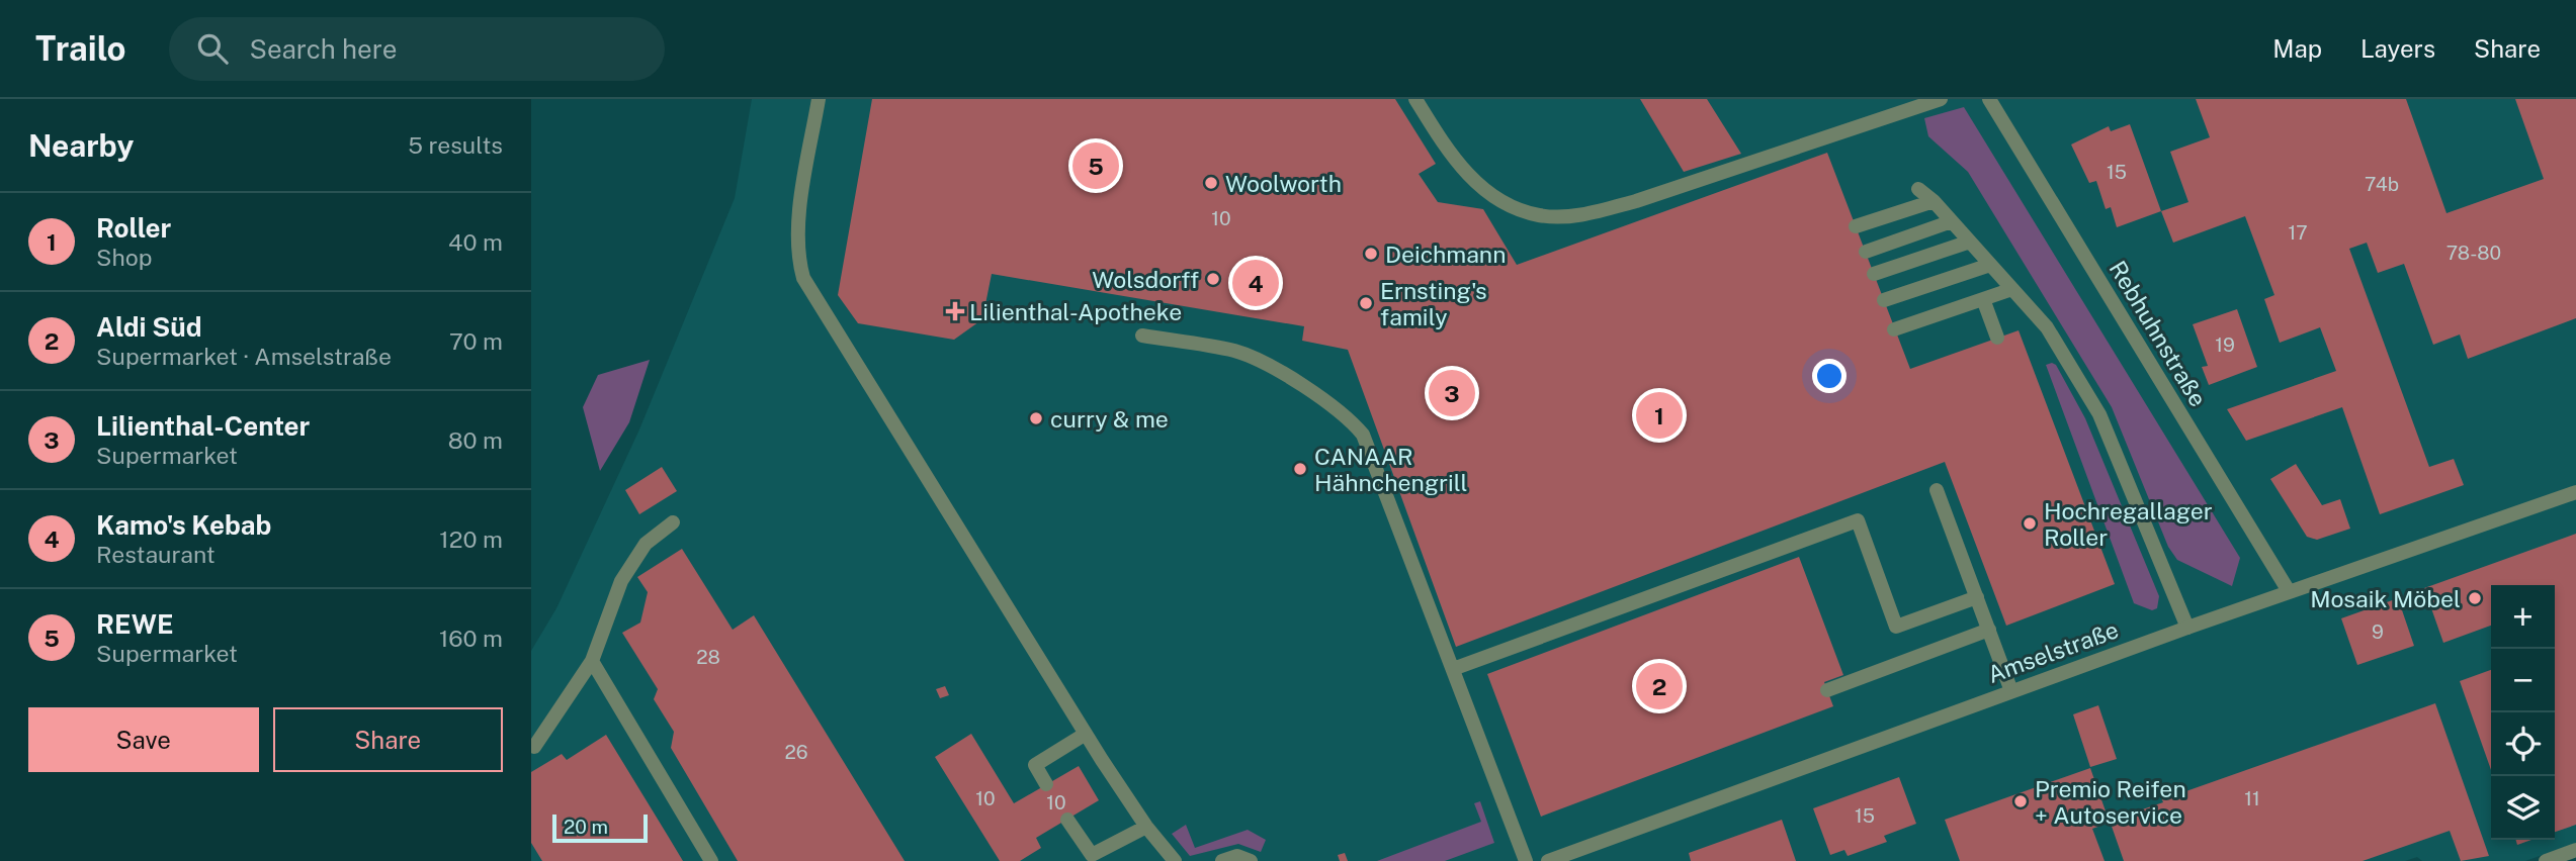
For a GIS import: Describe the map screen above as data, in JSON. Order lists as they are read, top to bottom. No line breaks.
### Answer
{"streets":{"street":["Rebhuhnstraße","Amselstraße"]},"crossings":[["Rebhuhnstraße","Amselstraße"]],"places":{"other":["Woolworth","Deichmann","Wolsdorff","Ernsting's family","curry & me","CANAAR Hähnchengrill","Hochregallager Roller","Mosaik Möbel","Premio Reifen + Autoservice"],"health":["Lilienthal-Apotheke"]},"house_numbers":["15","74b","10","17","78-80","19","9","28","26","10","11","10","15"],"scale_bar":"20 m","page":{"header":"Trailo","search":"Search here","nav":["Map","Layers","Share"],"heading":["Nearby","5 results"],"pins":["5","4","3","1","2"],"list":[{"mark":"1","name":"Roller","note":"Shop","value":"40 m"},{"mark":"2","name":"Aldi Süd","note":"Supermarket · Amselstraße","value":"70 m"},{"mark":"3","name":"Lilienthal-Center","note":"Supermarket","value":"80 m"},{"mark":"4","name":"Kamo's Kebab","note":"Restaurant","value":"120 m"},{"mark":"5","name":"REWE","note":"Supermarket","value":"160 m"}],"map_buttons":["+","−"],"buttons":["Save","Share"],"scale":"20 m"}}
